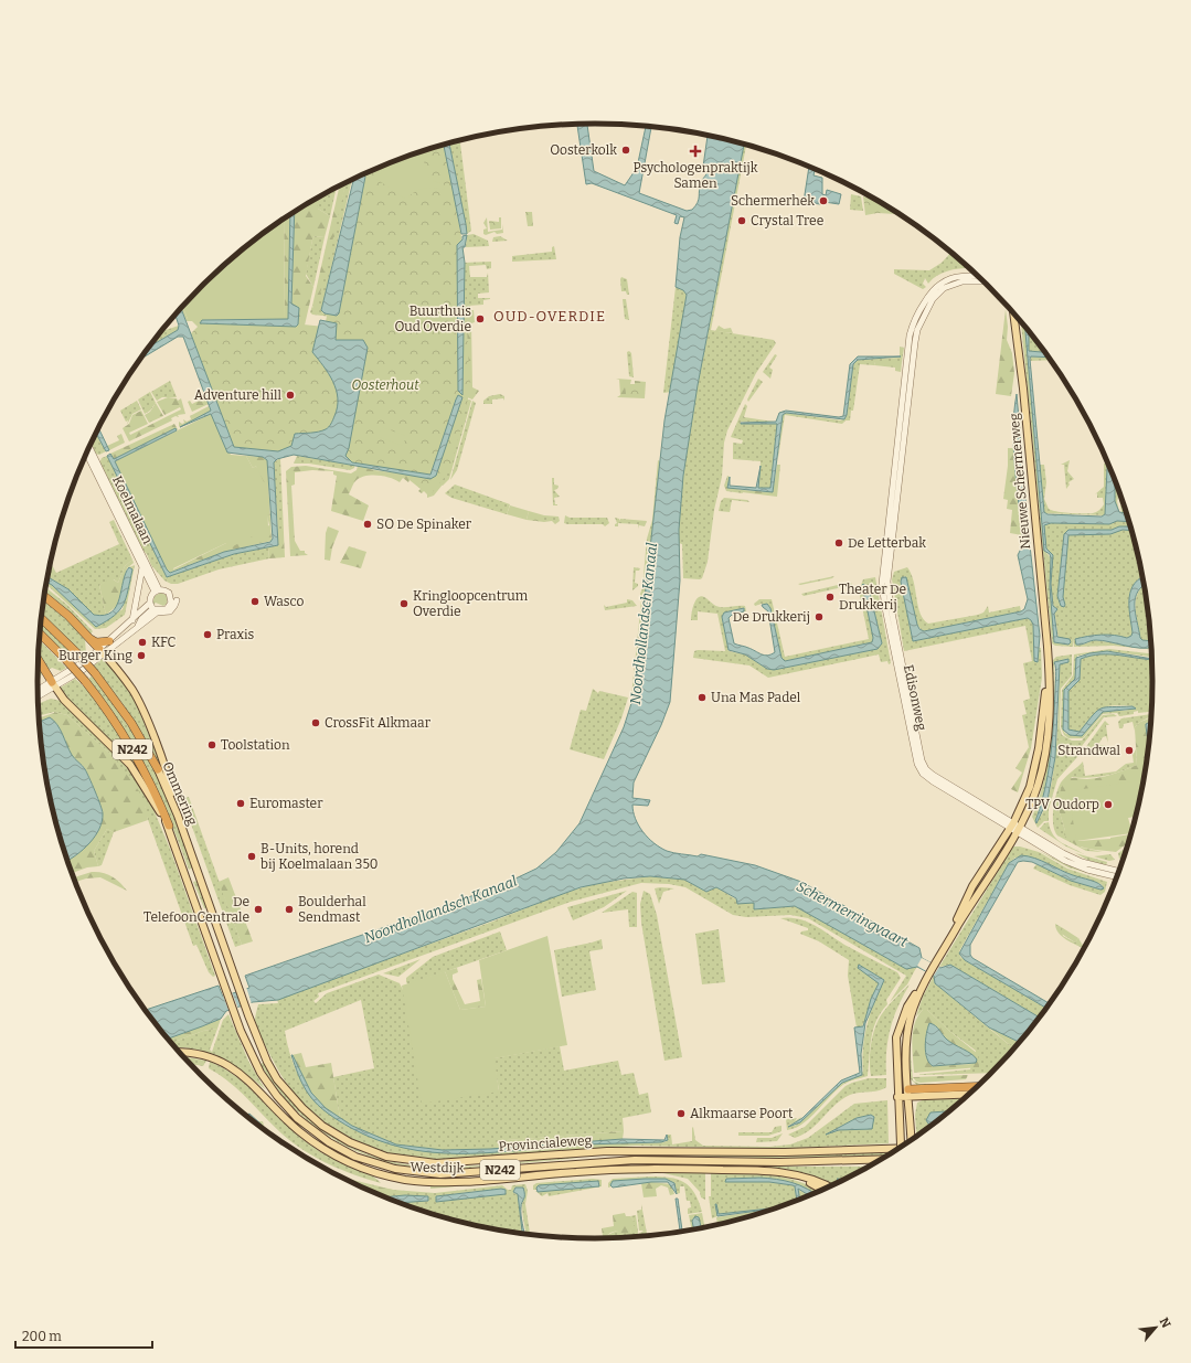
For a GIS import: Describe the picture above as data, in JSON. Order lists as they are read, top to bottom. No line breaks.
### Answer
{"streets":{"highway":["N242","Ommering"],"main road":["Nieuwe Schermerweg","Provincialeweg","Westdijk"],"street":["Koelmalaan","Edisonweg"]},"crossings":[["Nieuwe Schermerweg","Edisonweg"],["N242","Ommering"],["Ommering","Provincialeweg"]],"districts":["OUD-OVERDIE"],"water":["Noordhollandsch Kanaal","Schermerringvaart"],"parks":["Oosterhout"],"places":{"other":["Oosterkolk","Schermerhek","Crystal Tree","Buurthuis Oud Overdie","Adventure hill","SO De Spinaker","De Letterbak","Theater De Drukkerij","Wasco","Kringloopcentrum Overdie","De Drukkerij","Praxis","KFC","Burger King","Una Mas Padel","CrossFit Alkmaar","Toolstation","Strandwal","Euromaster","TPV Oudorp","B-Units, horend bij Koelmalaan 350","De TelefoonCentrale","Boulderhal Sendmast","Alkmaarse Poort"],"health":["Psychologenpraktijk Samen"]},"scale_bar":"200 m","north":"top right"}
